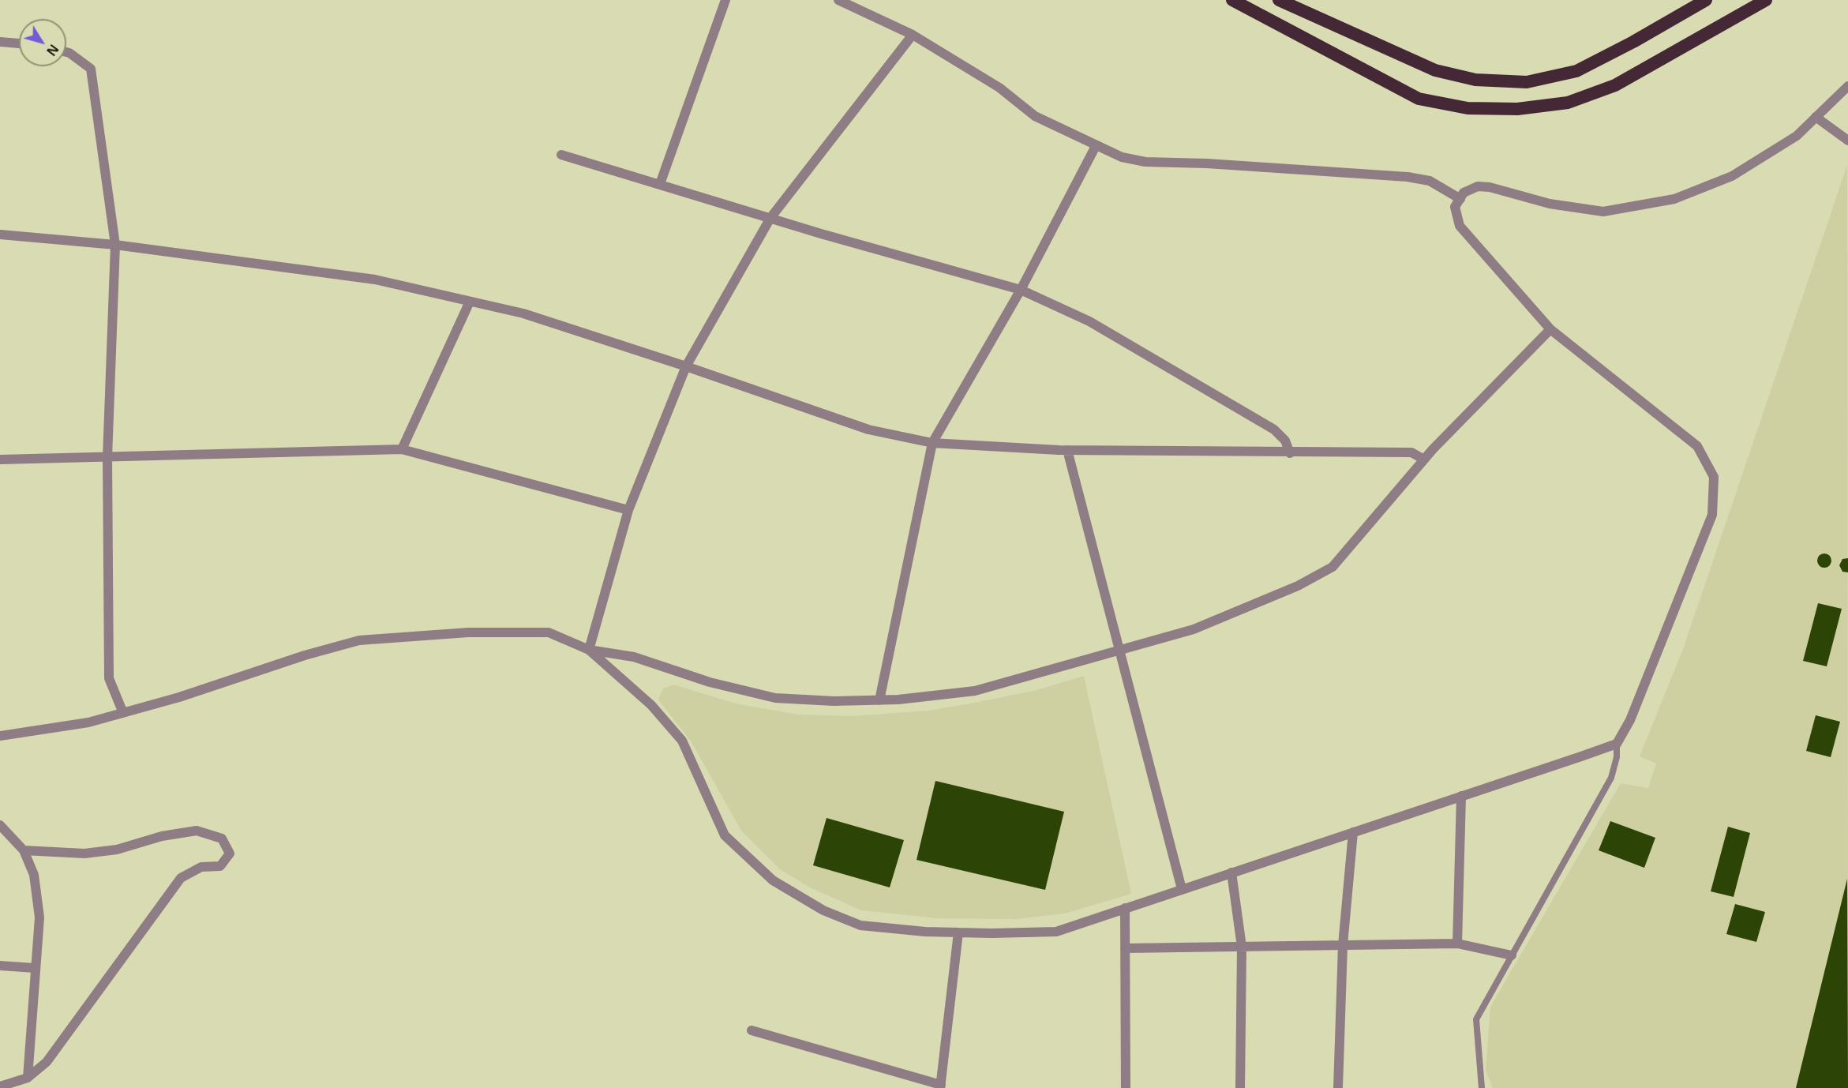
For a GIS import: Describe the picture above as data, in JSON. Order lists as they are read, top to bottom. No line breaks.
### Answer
{"north":"bottom right"}
